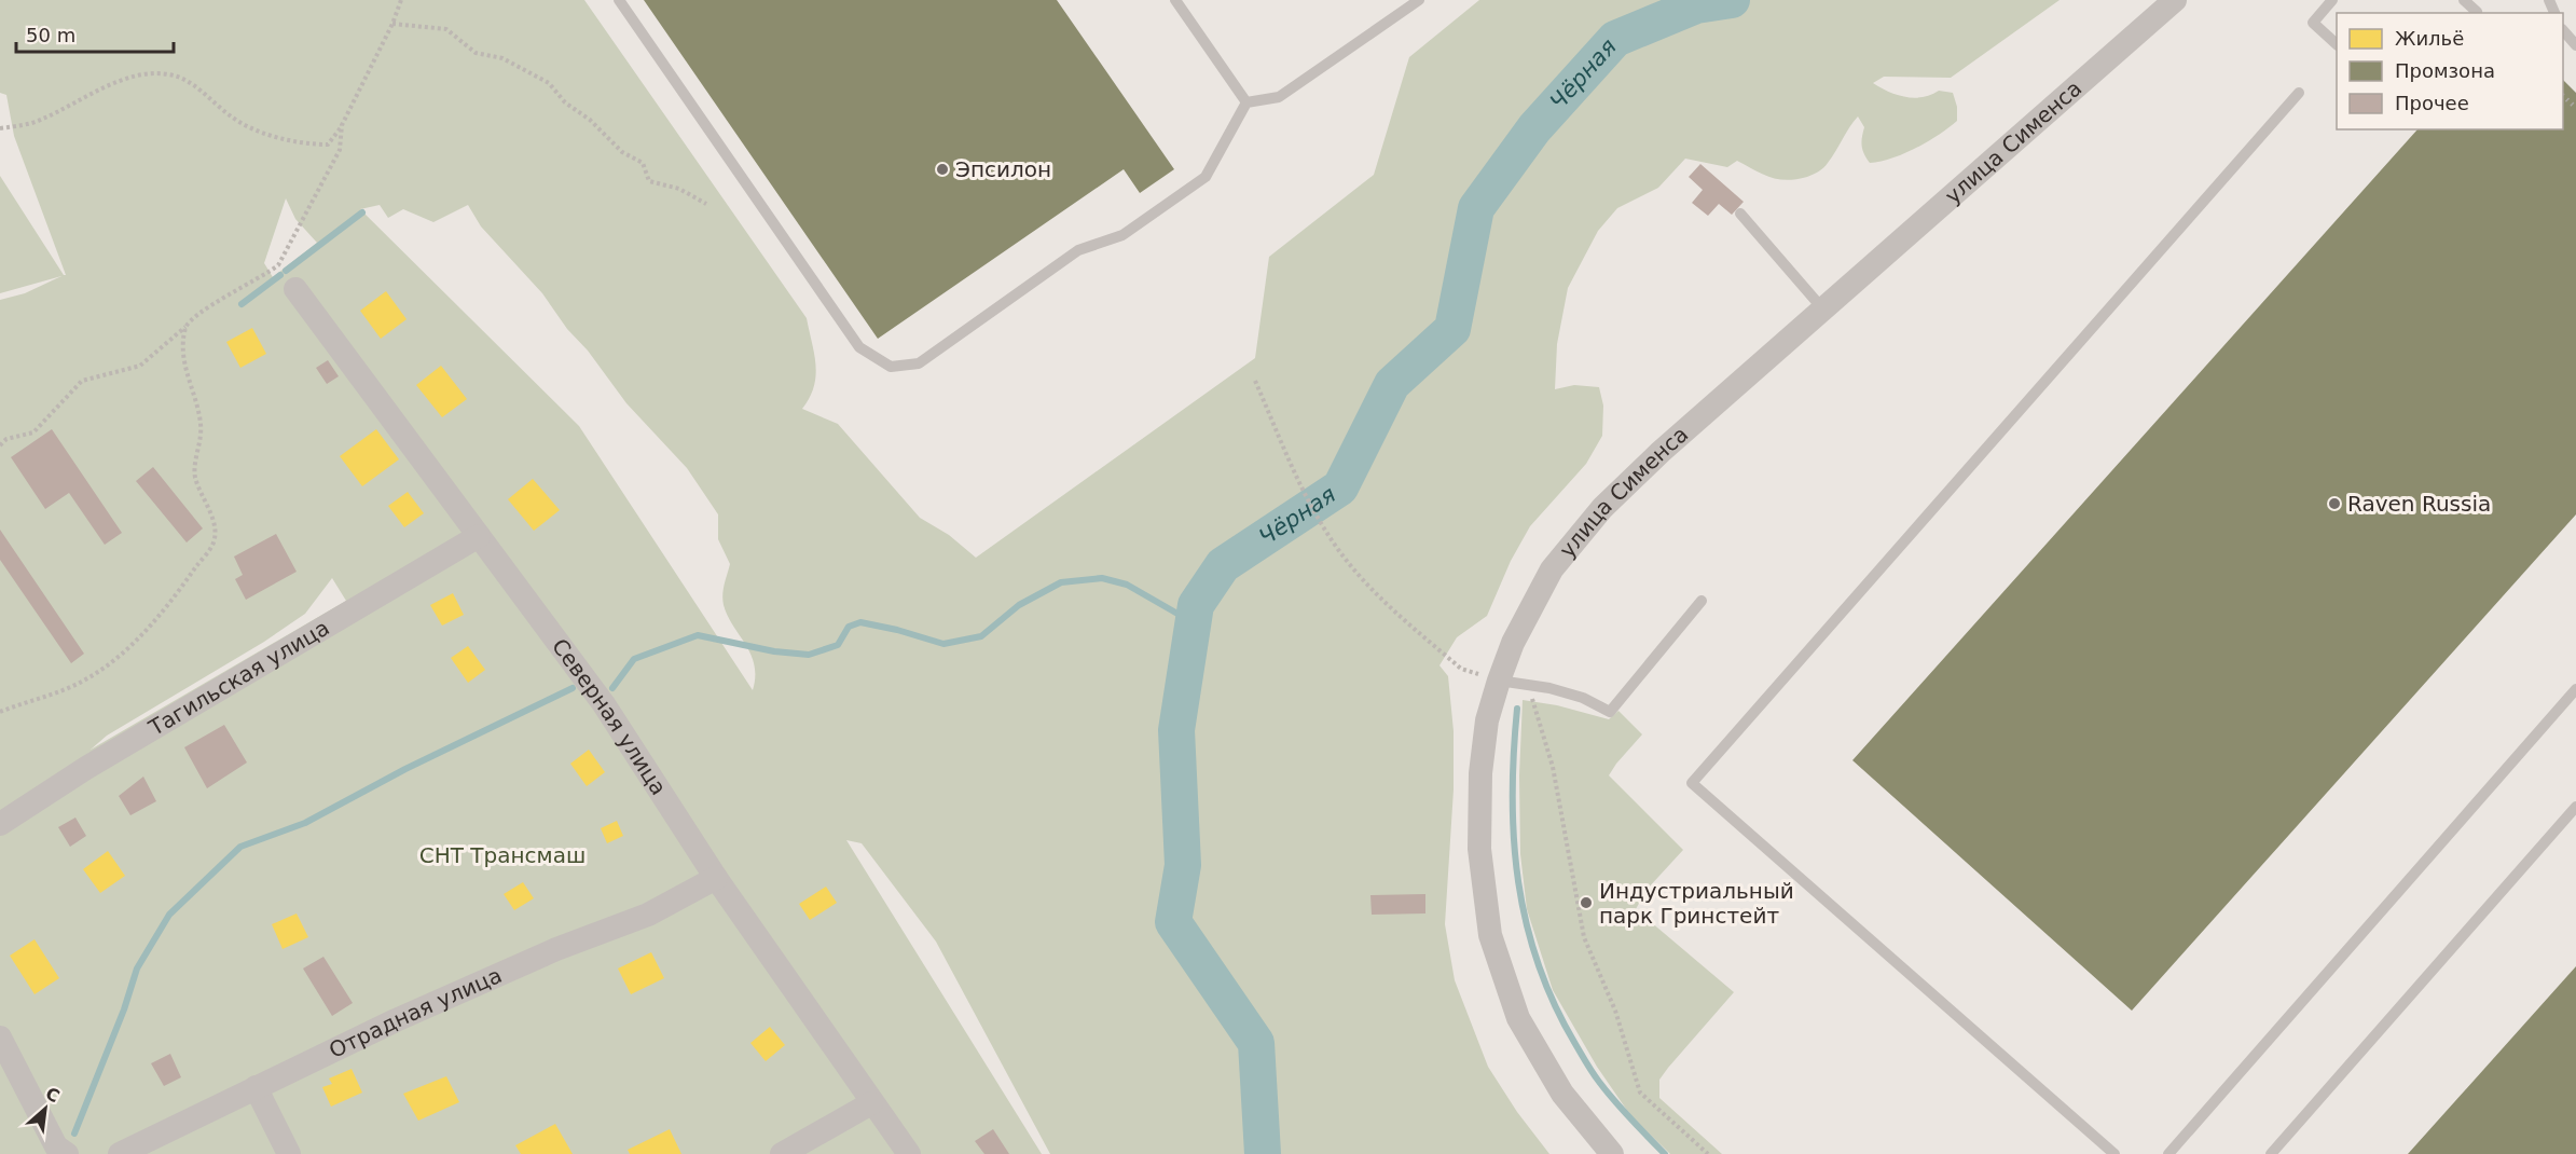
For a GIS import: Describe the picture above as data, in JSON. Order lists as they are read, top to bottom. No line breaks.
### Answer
{"streets":{"street":["улица Сименса","Тагильская улица","Северная улица","Отрадная улица"]},"crossings":[["Тагильская улица","Северная улица"],["Северная улица","Отрадная улица"]],"water":["Чёрная"],"parks":["СНТ Трансмаш"],"places":["Эпсилон","Raven Russia","Индустриальный парк Гринстейт"],"legend":["Жильё","Промзона","Прочее"],"scale_bar":"50 m","north":"top right"}
